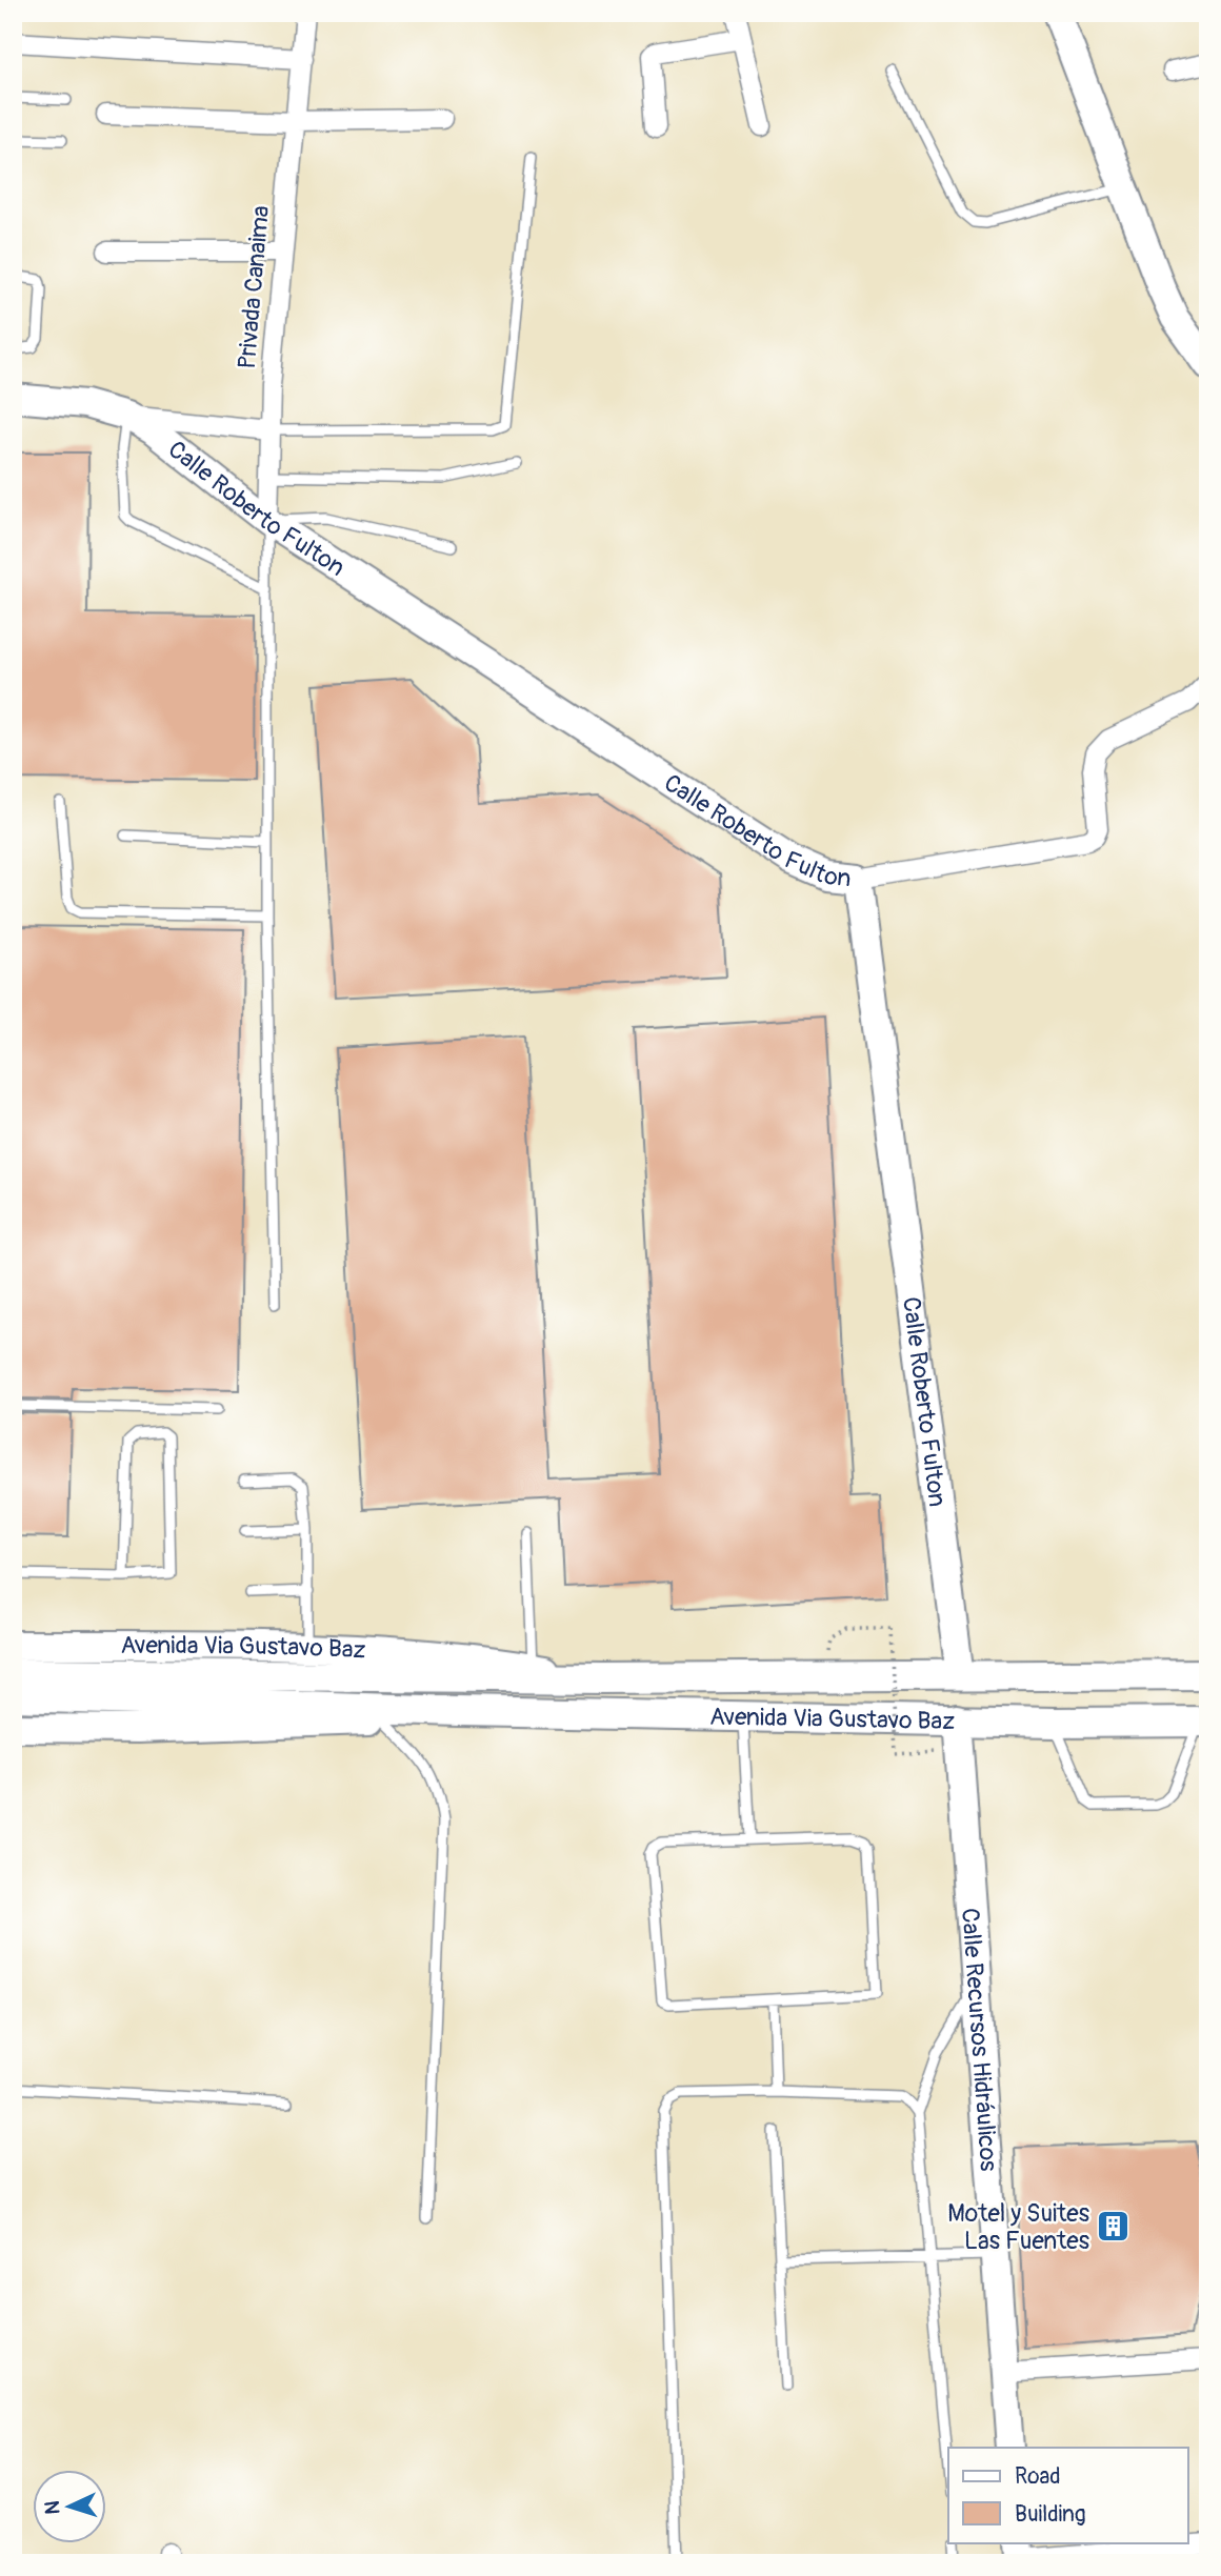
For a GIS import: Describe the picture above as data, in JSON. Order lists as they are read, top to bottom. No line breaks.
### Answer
{"streets":{"main road":["Calle Roberto Fulton","Avenida Via Gustavo Baz","Calle Recursos Hidráulicos"],"street":["Privada Canaima"]},"crossings":[["Privada Canaima","Calle Roberto Fulton"],["Calle Roberto Fulton","Avenida Via Gustavo Baz"],["Avenida Via Gustavo Baz","Calle Recursos Hidráulicos"]],"places":{"building":["Motel y Suites Las Fuentes"]},"legend":["Road","Building"],"north":"left"}
